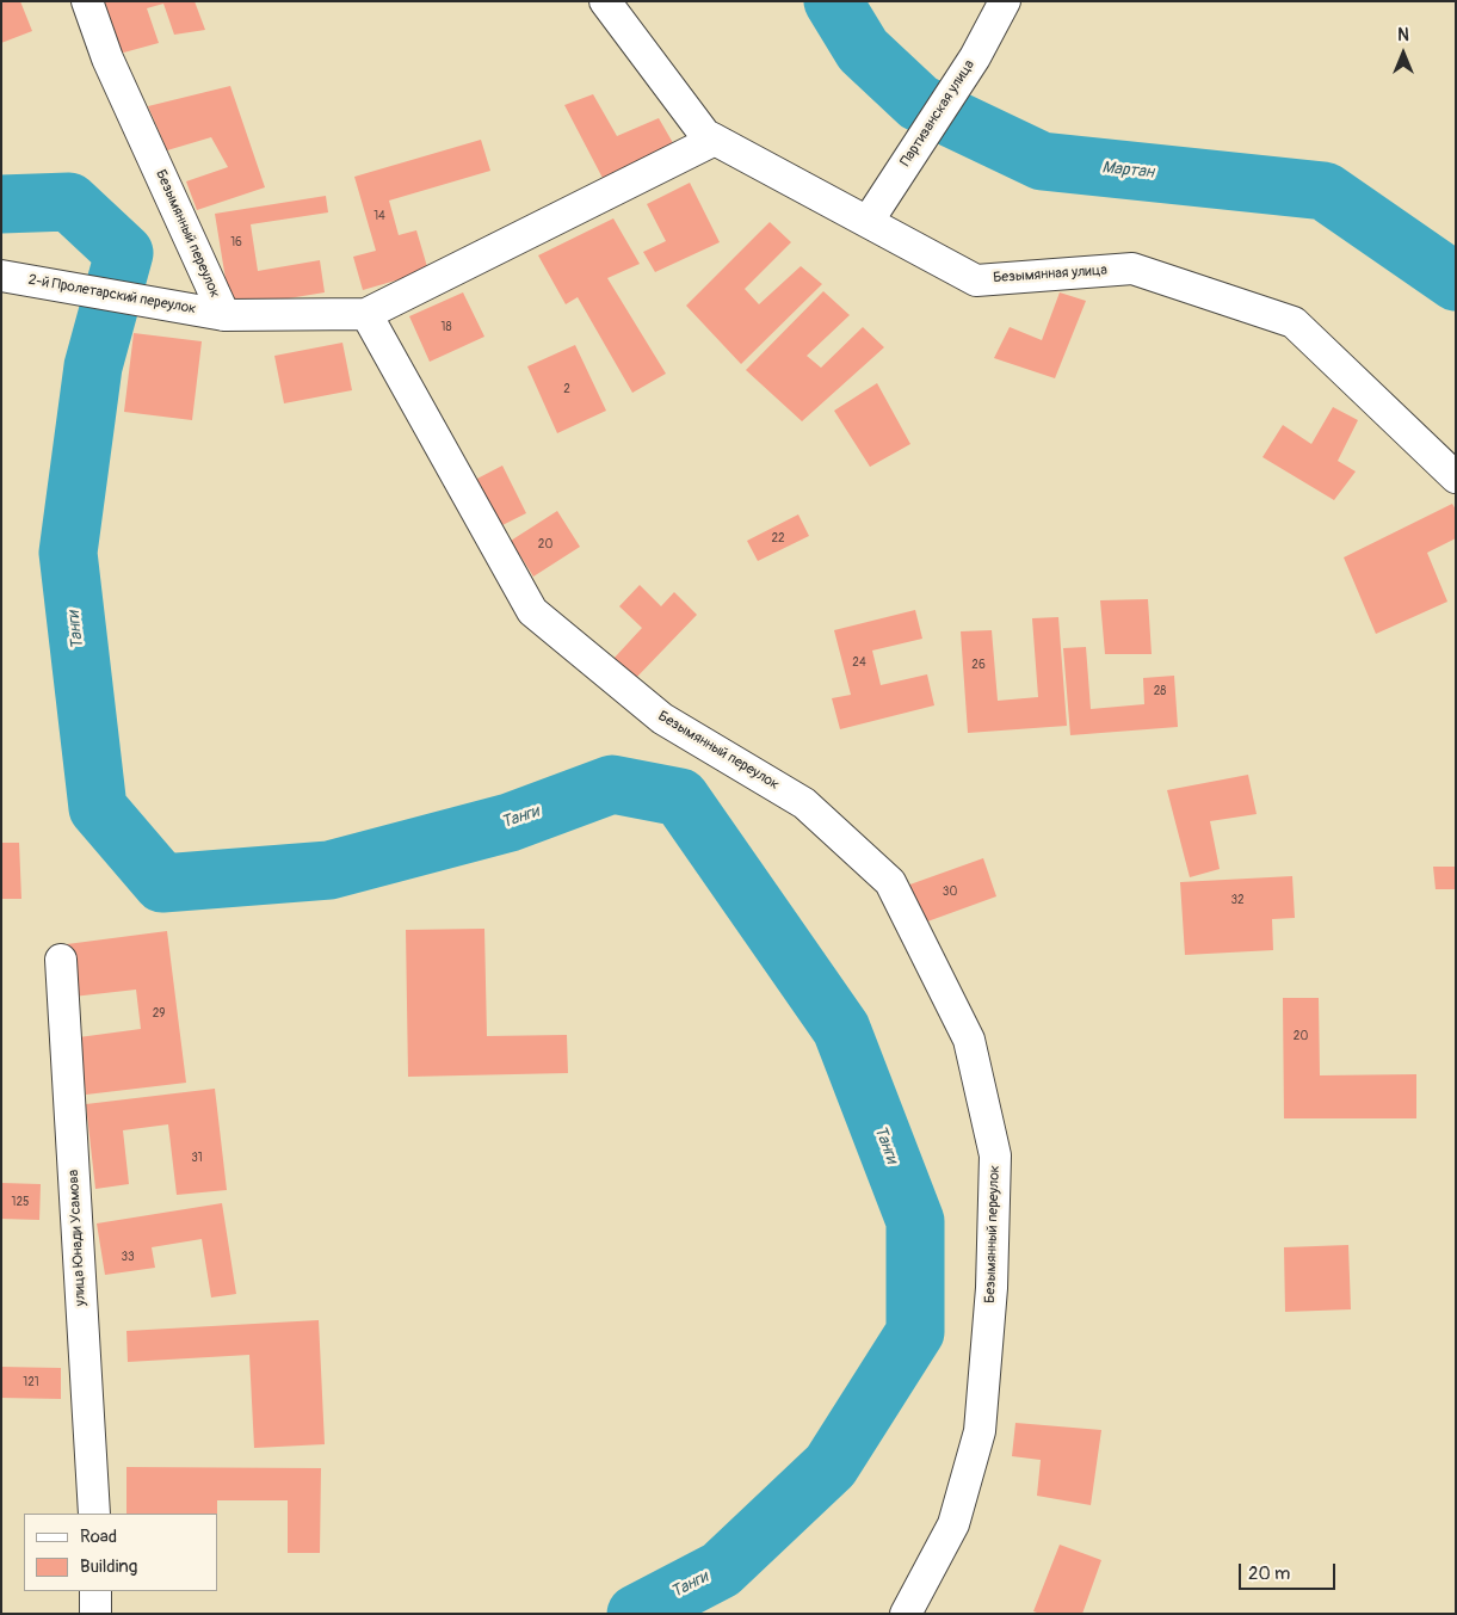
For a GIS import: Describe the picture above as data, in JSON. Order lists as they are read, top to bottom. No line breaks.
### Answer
{"streets":{"street":["Партизанская улица","Безымянный переулок","Безымянная улица","2-й Пролетарский переулок","улица Юнади Усамова"]},"crossings":[["Партизанская улица","Безымянная улица"],["Безымянный переулок","2-й Пролетарский переулок"]],"water":["Мартан","Танги"],"house_numbers":["14","16","18","2","22","20","24","26","28","30","32","29","20","31","125","33","121"],"legend":["Road","Building"],"scale_bar":"20 m","north":"top"}
